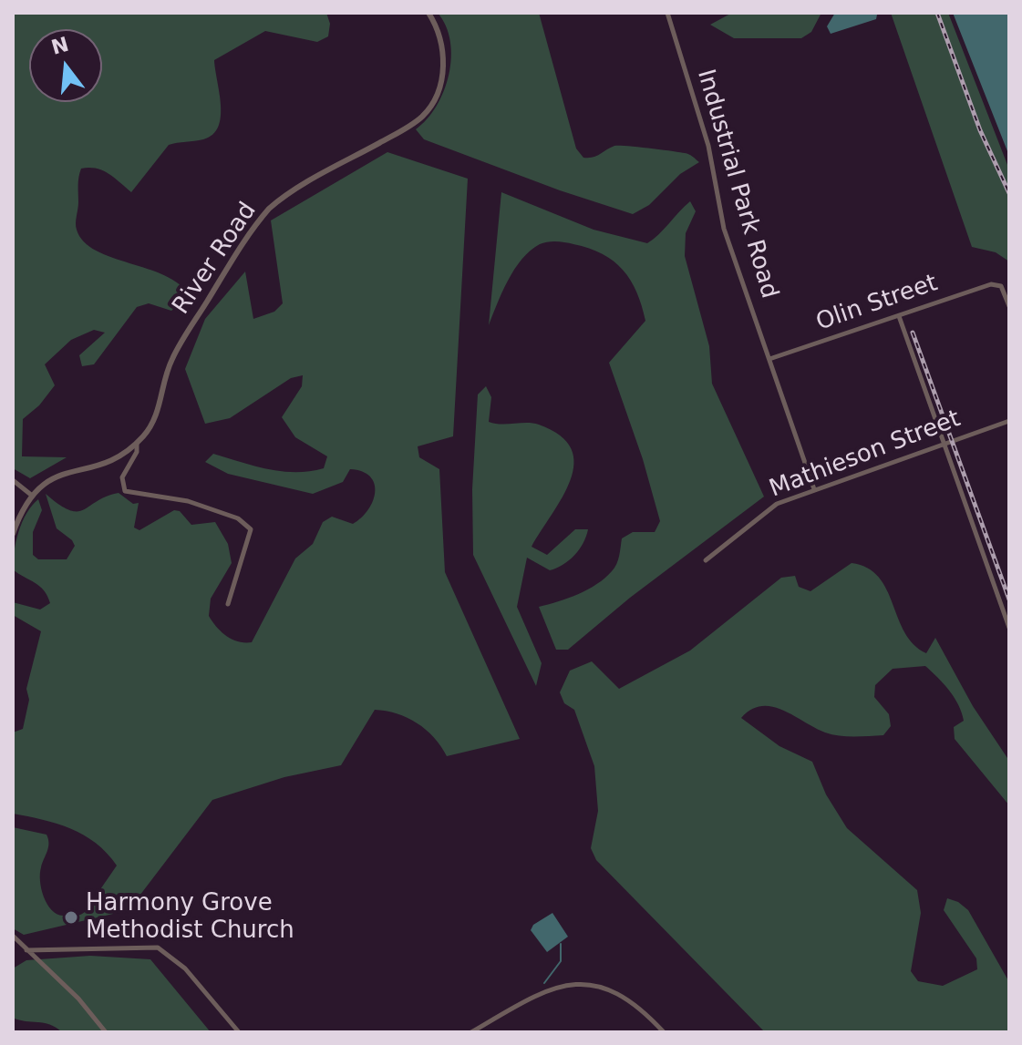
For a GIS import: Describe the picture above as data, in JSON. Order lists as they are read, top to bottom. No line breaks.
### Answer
{"streets":{"street":["Industrial Park Road","River Road","Olin Street","Mathieson Street"]},"crossings":[["Industrial Park Road","Olin Street"],["Industrial Park Road","Mathieson Street"]],"places":["Harmony Grove Methodist Church"],"north":"top"}
